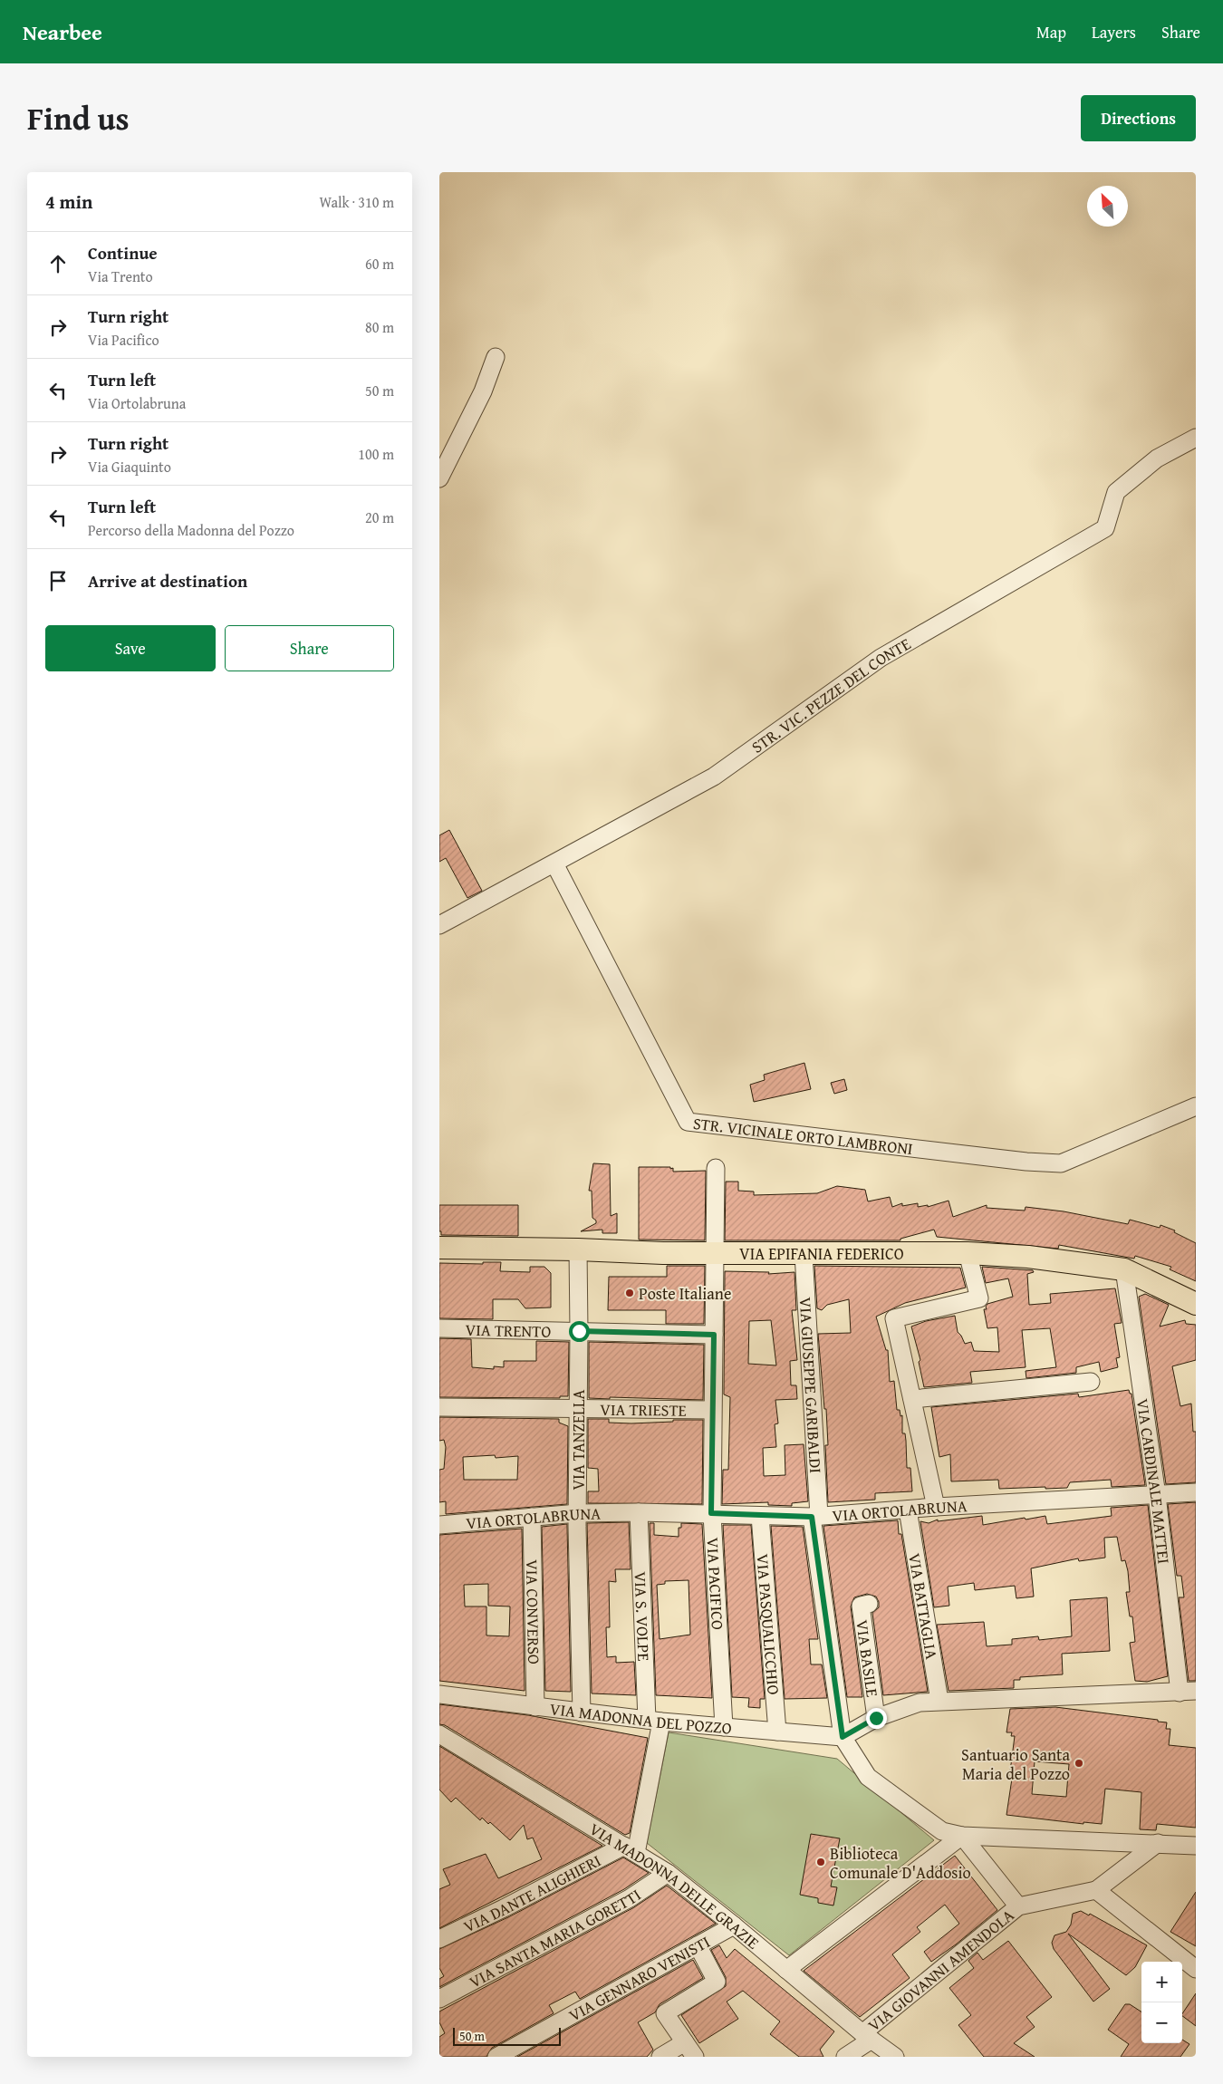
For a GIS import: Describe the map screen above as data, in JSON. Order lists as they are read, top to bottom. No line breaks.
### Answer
{"streets":{"main road":["VIA EPIFANIA FEDERICO"],"street":["STR. VIC. PEZZE DEL CONTE","STR. VICINALE ORTO LAMBRONI","VIA TRENTO","VIA GIUSEPPE GARIBALDI","VIA TRIESTE","VIA TANZELLA","VIA CARDINALE MATTEI","VIA ORTOLABRUNA","VIA PACIFICO","VIA BATTAGLIA","VIA CONVERSO","VIA S. VOLPE","VIA PASQUALICCHIO","VIA BASILE","VIA MADONNA DEL POZZO","VIA MADONNA DELLE GRAZIE","VIA DANTE ALIGHIERI","VIA SANTA MARIA GORETTI","VIA GIOVANNI AMENDOLA","VIA GENNARO VENISTI"]},"crossings":[["STR. VIC. PEZZE DEL CONTE","STR. VICINALE ORTO LAMBRONI"],["VIA EPIFANIA FEDERICO","VIA GIUSEPPE GARIBALDI"],["VIA EPIFANIA FEDERICO","VIA TANZELLA"],["VIA EPIFANIA FEDERICO","VIA CARDINALE MATTEI"],["VIA EPIFANIA FEDERICO","VIA PACIFICO"],["VIA TRENTO","VIA TANZELLA"],["VIA TRENTO","VIA PACIFICO"],["VIA GIUSEPPE GARIBALDI","VIA ORTOLABRUNA"],["VIA GIUSEPPE GARIBALDI","VIA MADONNA DEL POZZO"],["VIA TRIESTE","VIA TANZELLA"],["VIA TRIESTE","VIA PACIFICO"],["VIA TANZELLA","VIA ORTOLABRUNA"],["VIA TANZELLA","VIA MADONNA DEL POZZO"],["VIA CARDINALE MATTEI","VIA ORTOLABRUNA"],["VIA ORTOLABRUNA","VIA PACIFICO"],["VIA ORTOLABRUNA","VIA BATTAGLIA"],["VIA ORTOLABRUNA","VIA CONVERSO"],["VIA ORTOLABRUNA","VIA S. VOLPE"],["VIA ORTOLABRUNA","VIA PASQUALICCHIO"],["VIA PACIFICO","VIA MADONNA DEL POZZO"],["VIA CONVERSO","VIA MADONNA DEL POZZO"],["VIA S. VOLPE","VIA MADONNA DEL POZZO"],["VIA S. VOLPE","VIA MADONNA DELLE GRAZIE"],["VIA S. VOLPE","VIA DANTE ALIGHIERI"],["VIA PASQUALICCHIO","VIA MADONNA DEL POZZO"],["VIA MADONNA DELLE GRAZIE","VIA DANTE ALIGHIERI"],["VIA MADONNA DELLE GRAZIE","VIA SANTA MARIA GORETTI"],["VIA MADONNA DELLE GRAZIE","VIA GIOVANNI AMENDOLA"],["VIA MADONNA DELLE GRAZIE","VIA GENNARO VENISTI"]],"places":["Poste Italiane","Santuario Santa Maria del Pozzo","Biblioteca Comunale D'Addosio"],"scale_bar":"50 m","north":"top left","page":{"header":"Nearbee","nav":["Map","Layers","Share"],"title":"Find us","buttons":["Directions",["Save","Share"]],"heading":["4 min","Walk · 310 m"],"list":[["Continue","Via Trento","60 m"],["Turn right","Via Pacifico","80 m"],["Turn left","Via Ortolabruna","50 m"],["Turn right","Via Giaquinto","100 m"],["Turn left","Percorso della Madonna del Pozzo","20 m"],"Arrive at destination"],"map_buttons":["+","−"],"scale":"50 m"}}
